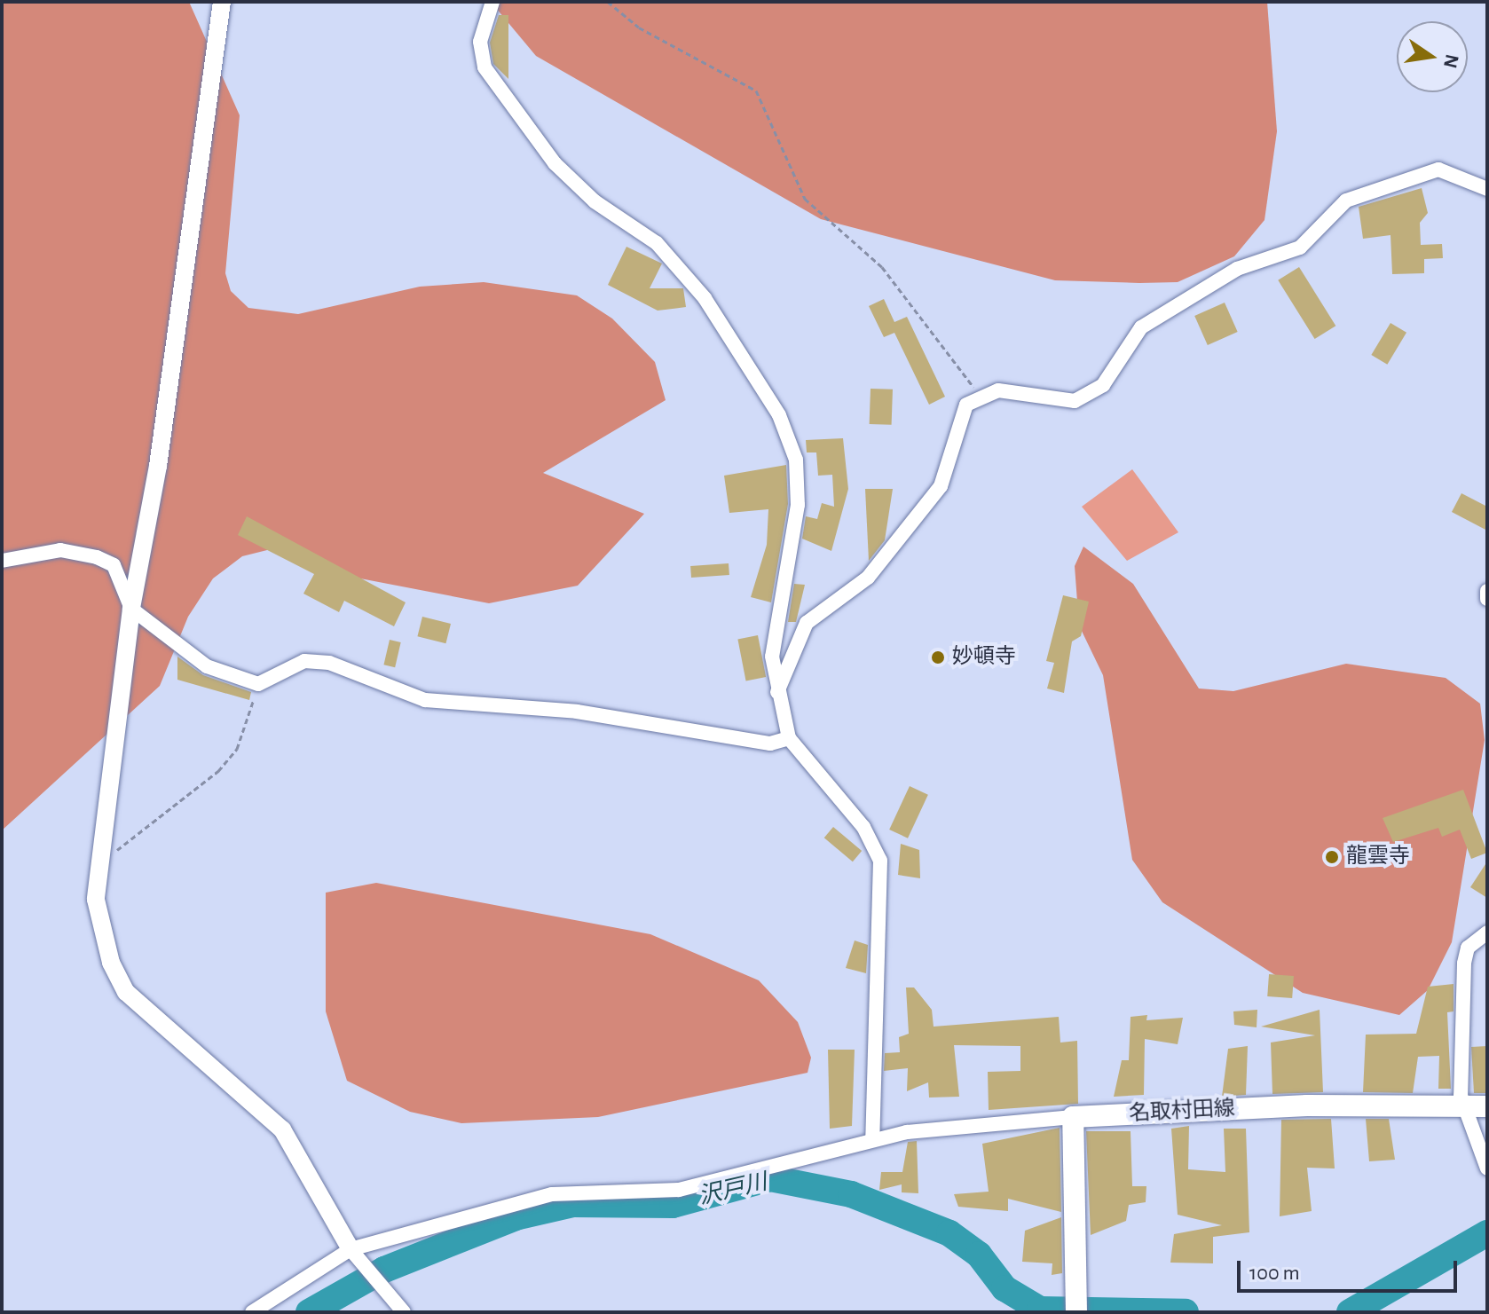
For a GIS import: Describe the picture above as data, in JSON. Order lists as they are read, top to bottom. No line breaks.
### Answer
{"streets":{"main road":["名取村田線"]},"water":["沢戸川"],"places":["妙頓寺","龍雲寺"],"scale_bar":"100 m","north":"right"}
